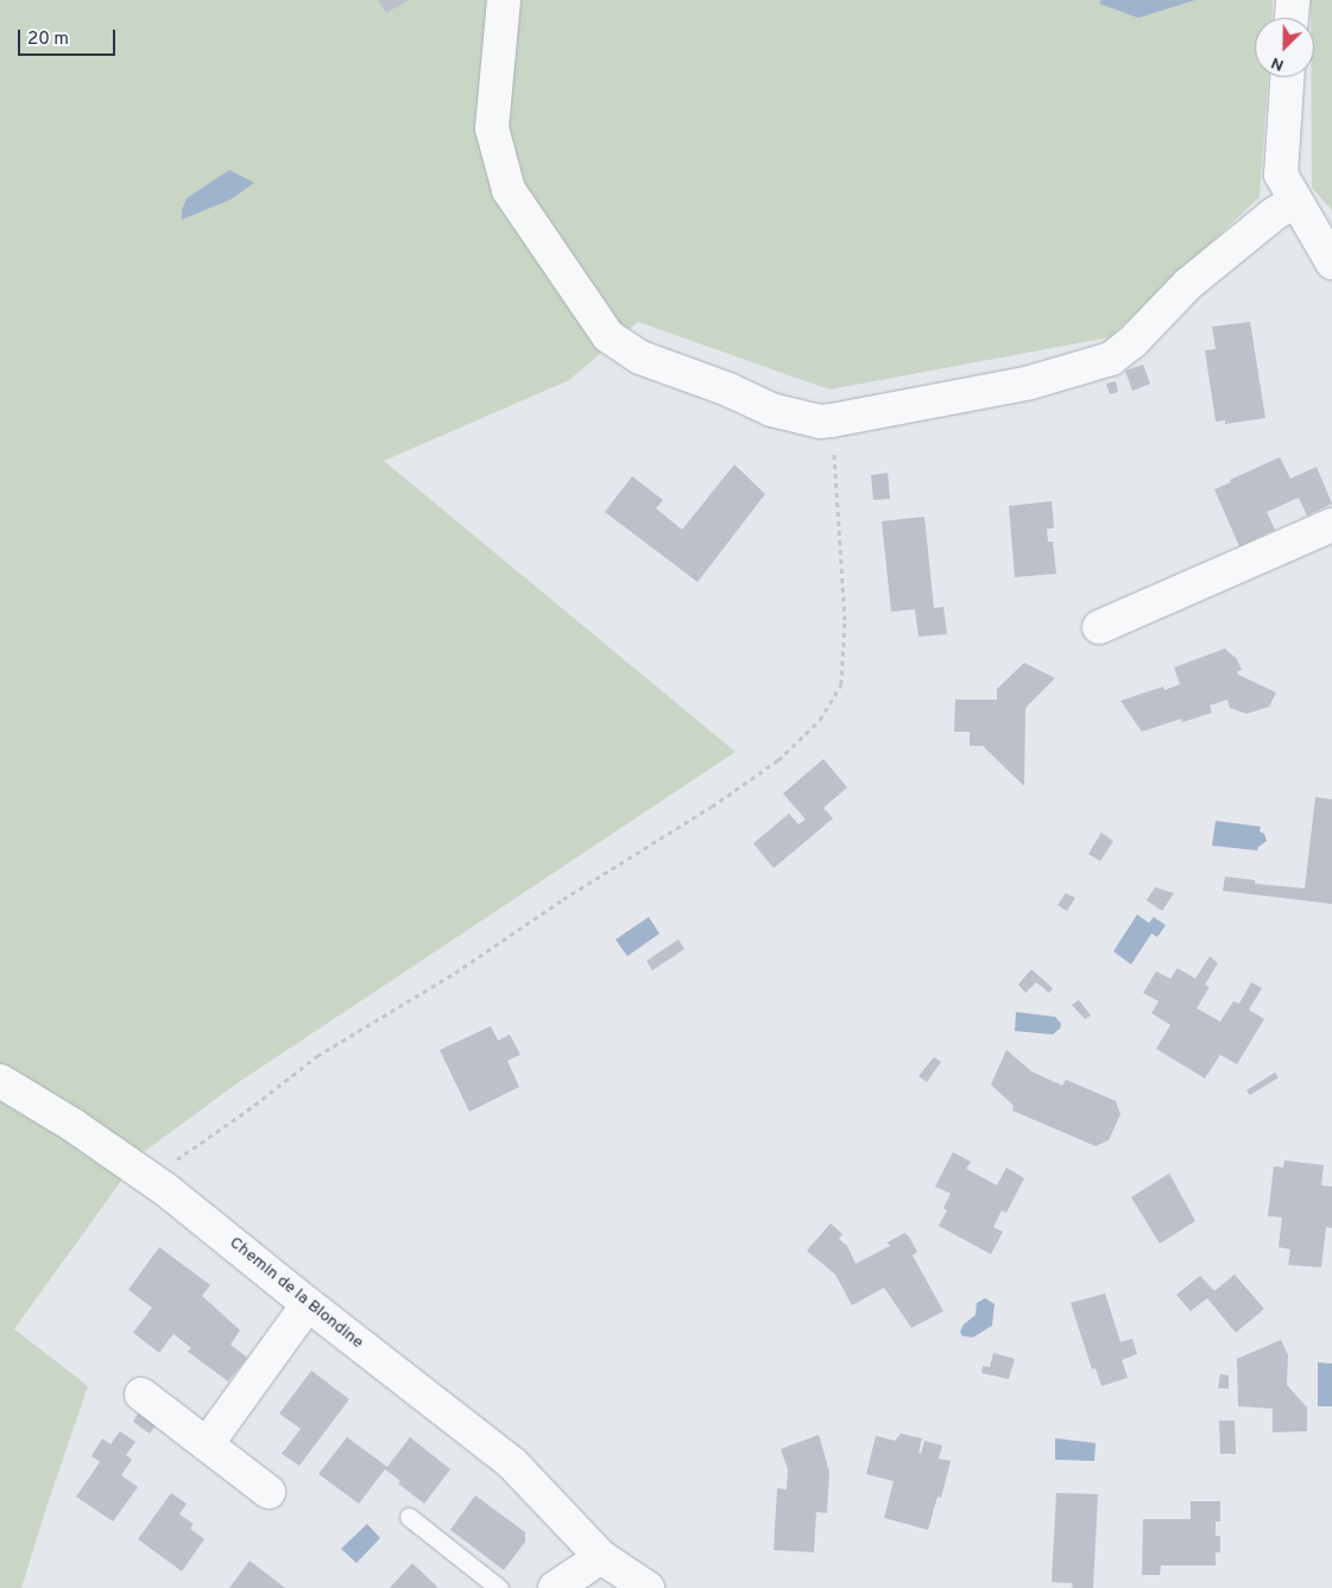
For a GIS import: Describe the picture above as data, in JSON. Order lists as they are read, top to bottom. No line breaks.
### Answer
{"streets":{"street":["Chemin de la Blondine"]},"scale_bar":"20 m","north":"bottom left"}
